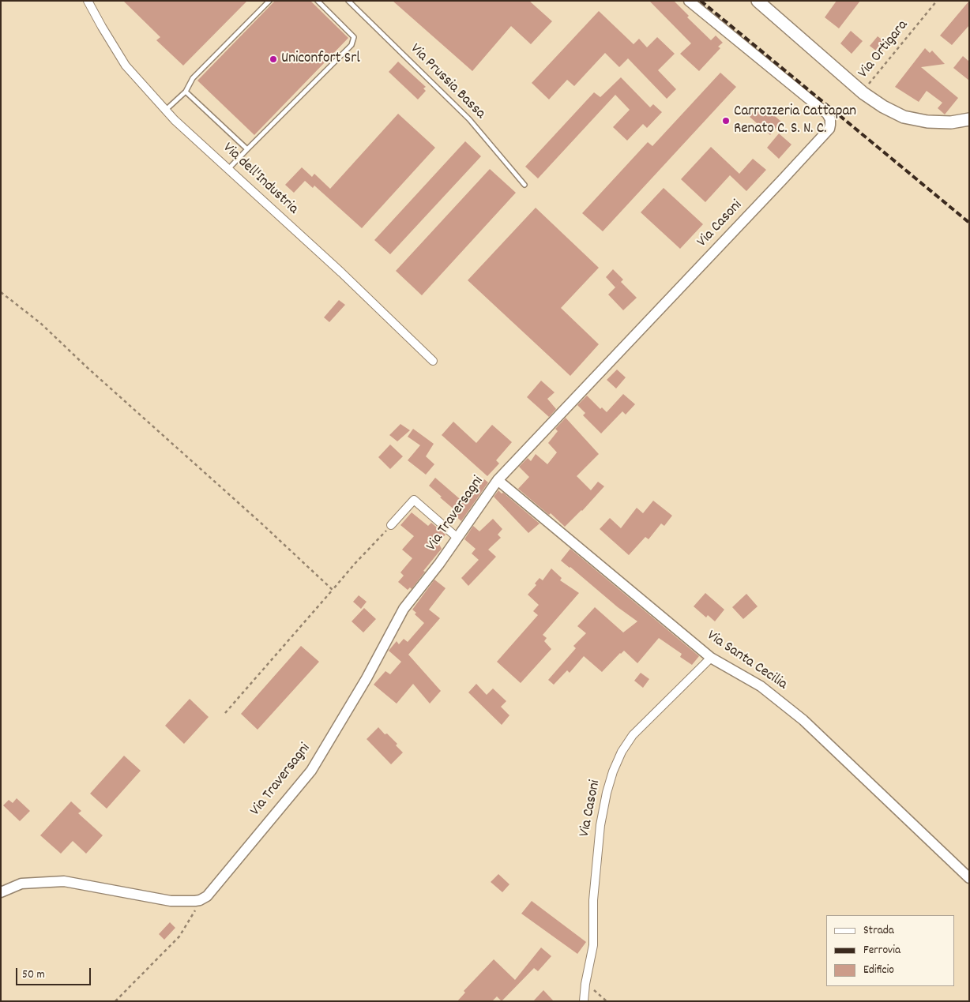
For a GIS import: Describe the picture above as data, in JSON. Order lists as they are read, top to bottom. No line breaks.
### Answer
{"streets":{"street":["Via dell'Industria","Via Casoni","Via Traversagni","Via Santa Cecilia"],"lane":["Via Prussia Bassa"],"path":["Via Ortigara"]},"crossings":[["Via Casoni","Via Traversagni"],["Via Casoni","Via Santa Cecilia"],["Via Traversagni","Via Santa Cecilia"]],"places":["Uniconfort Srl","Carrozzeria Cattapan Renato C. S. N. C."],"legend":["Strada","Ferrovia","Edificio"],"scale_bar":"50 m"}
